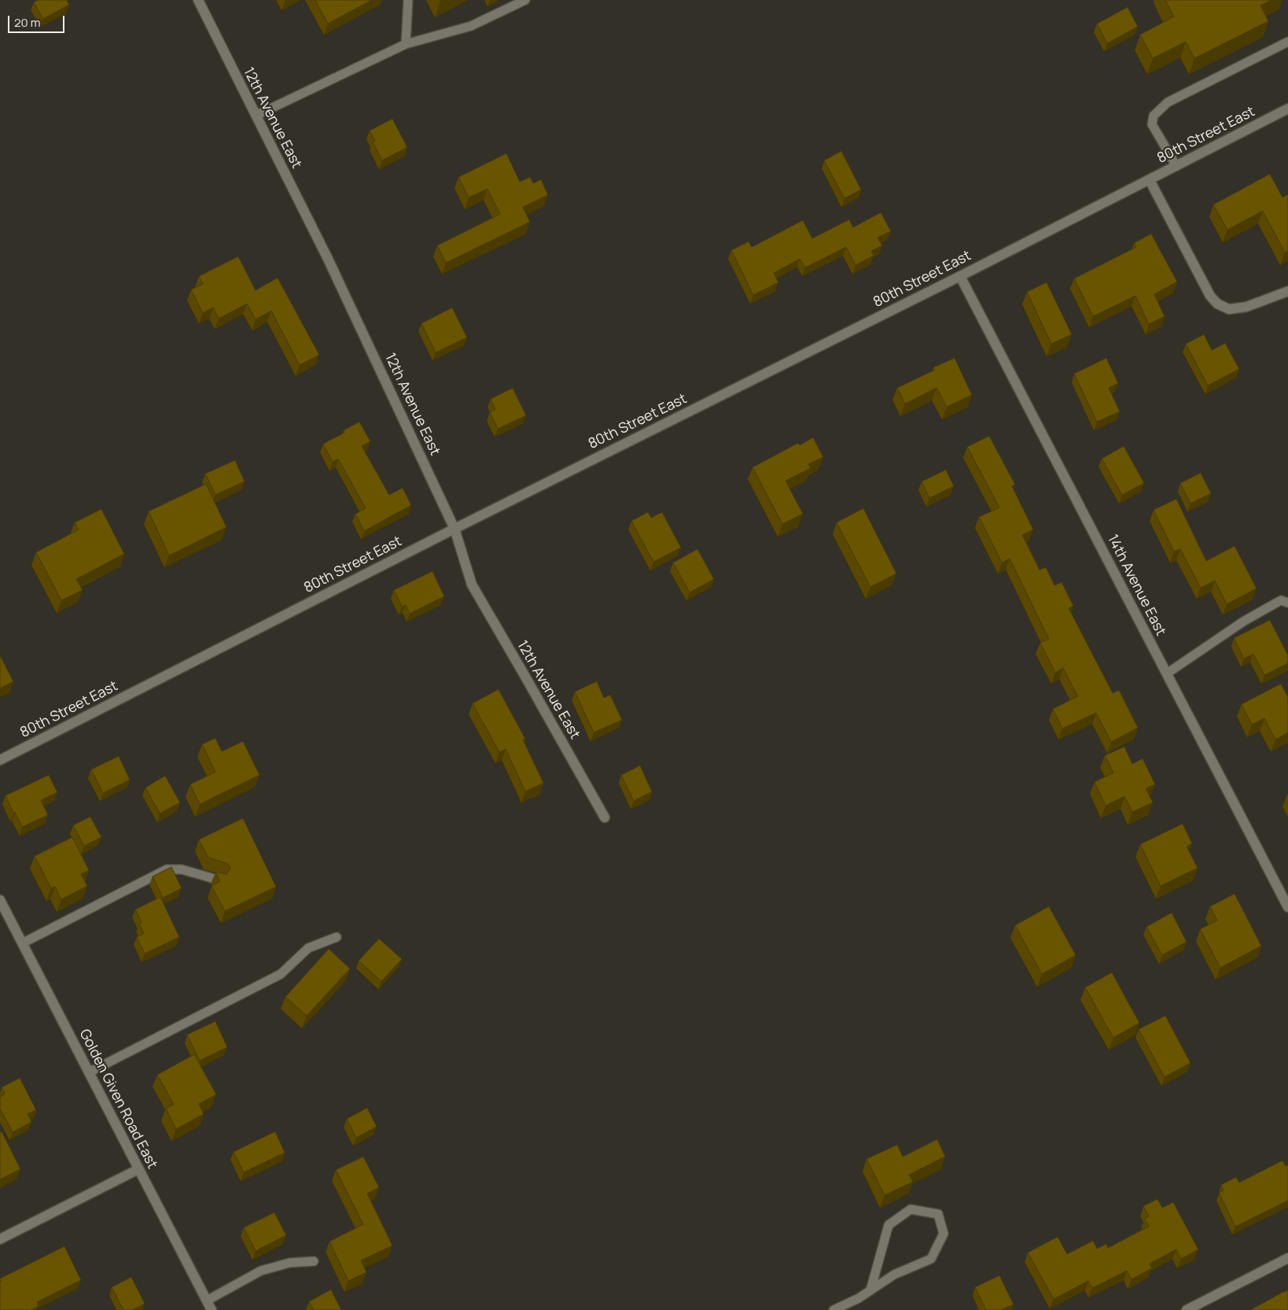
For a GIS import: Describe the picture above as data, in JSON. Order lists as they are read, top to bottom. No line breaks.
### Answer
{"streets":{"street":["12th Avenue East","80th Street East","14th Avenue East","Golden Given Road East"]},"crossings":[["12th Avenue East","80th Street East"],["80th Street East","14th Avenue East"]],"scale_bar":"20 m"}
